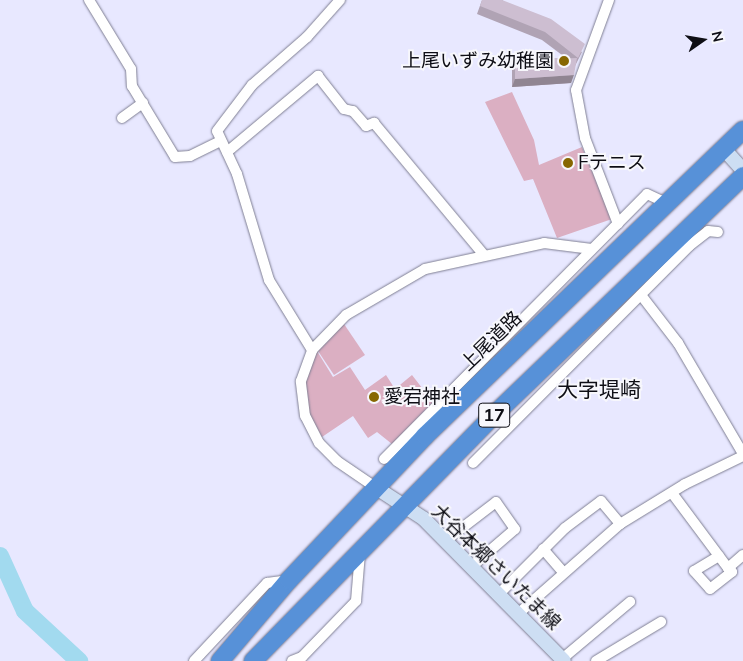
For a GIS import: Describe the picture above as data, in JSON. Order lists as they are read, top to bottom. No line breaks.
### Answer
{"streets":{"highway":["上尾道路","17"],"main road":["大谷本郷さいたま線"]},"crossings":[["上尾道路","大谷本郷さいたま線"],["17","大谷本郷さいたま線"]],"districts":["大字堤崎"],"places":["上尾いずみ幼稚園","Fテニス","愛宕神社"],"north":"right"}
